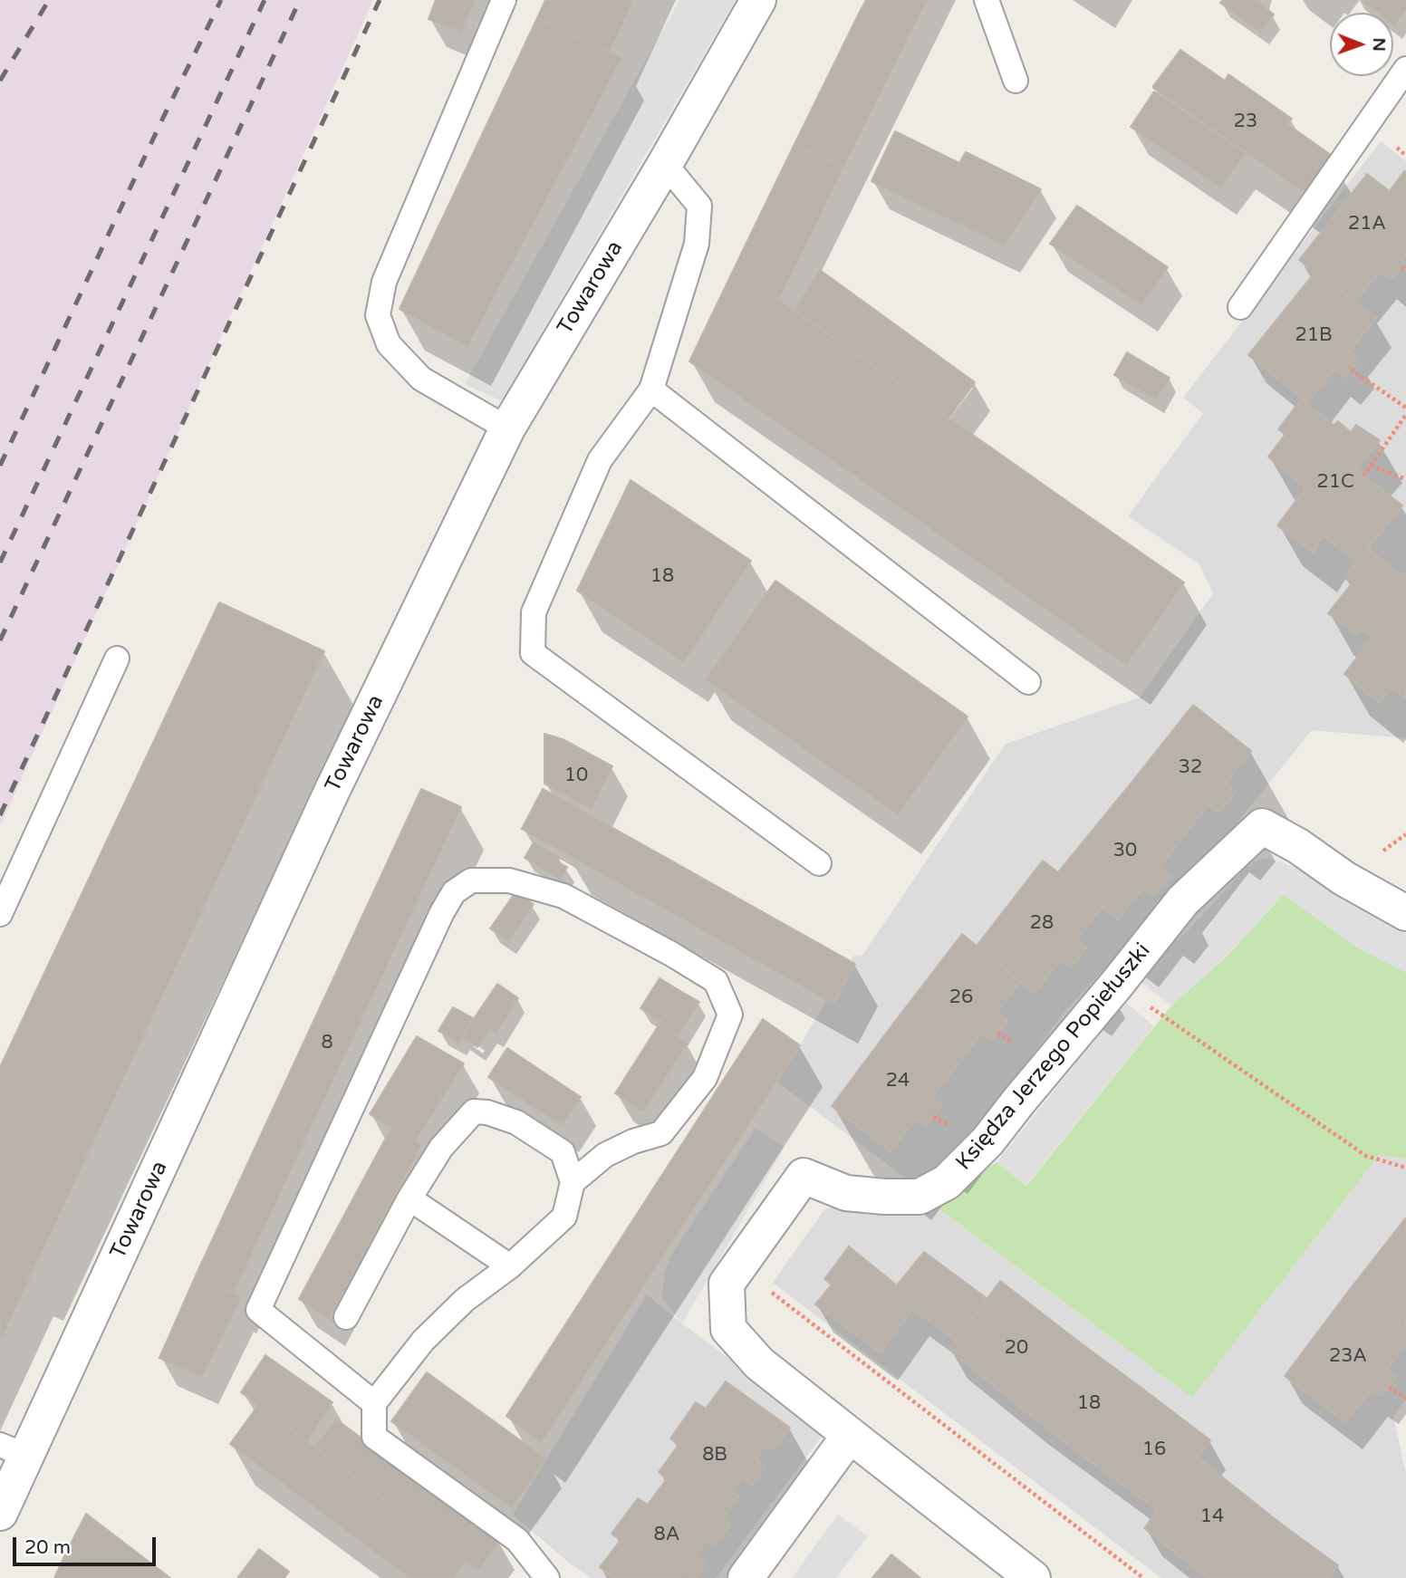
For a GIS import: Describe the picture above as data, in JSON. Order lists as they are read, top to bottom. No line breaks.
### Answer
{"streets":{"street":["Towarowa","Księdza Jerzego Popiełuszki"]},"house_numbers":["23","21A","21B","21C","18","32","10","30","28","26","8","24","20","23A","18","16","8B","14","8A"],"scale_bar":"20 m","north":"right"}
